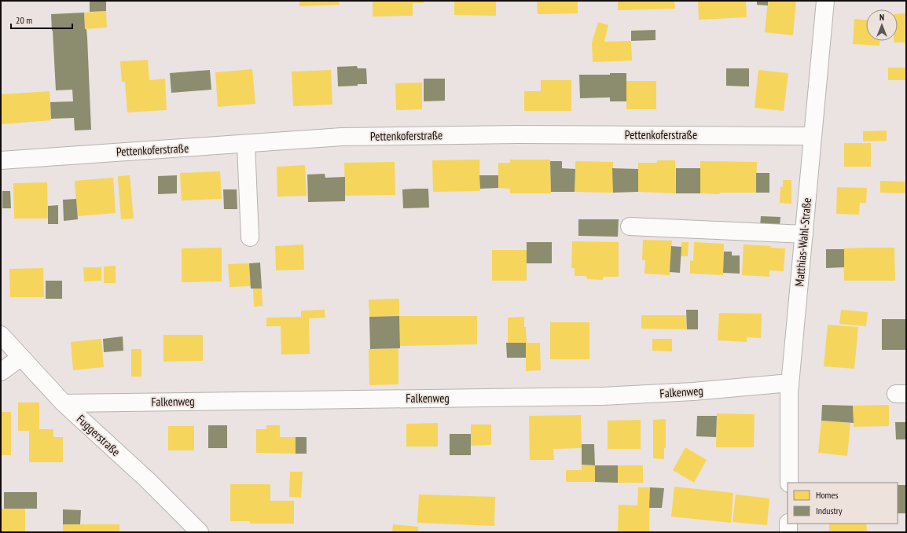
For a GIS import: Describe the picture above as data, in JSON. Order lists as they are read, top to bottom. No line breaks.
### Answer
{"streets":{"street":["Pettenkoferstraße","Matthias-Wahl-Straße","Falkenweg","Fuggerstraße"]},"crossings":[["Pettenkoferstraße","Matthias-Wahl-Straße"],["Matthias-Wahl-Straße","Falkenweg"],["Falkenweg","Fuggerstraße"]],"legend":["Homes","Industry"],"scale_bar":"20 m","north":"top"}
